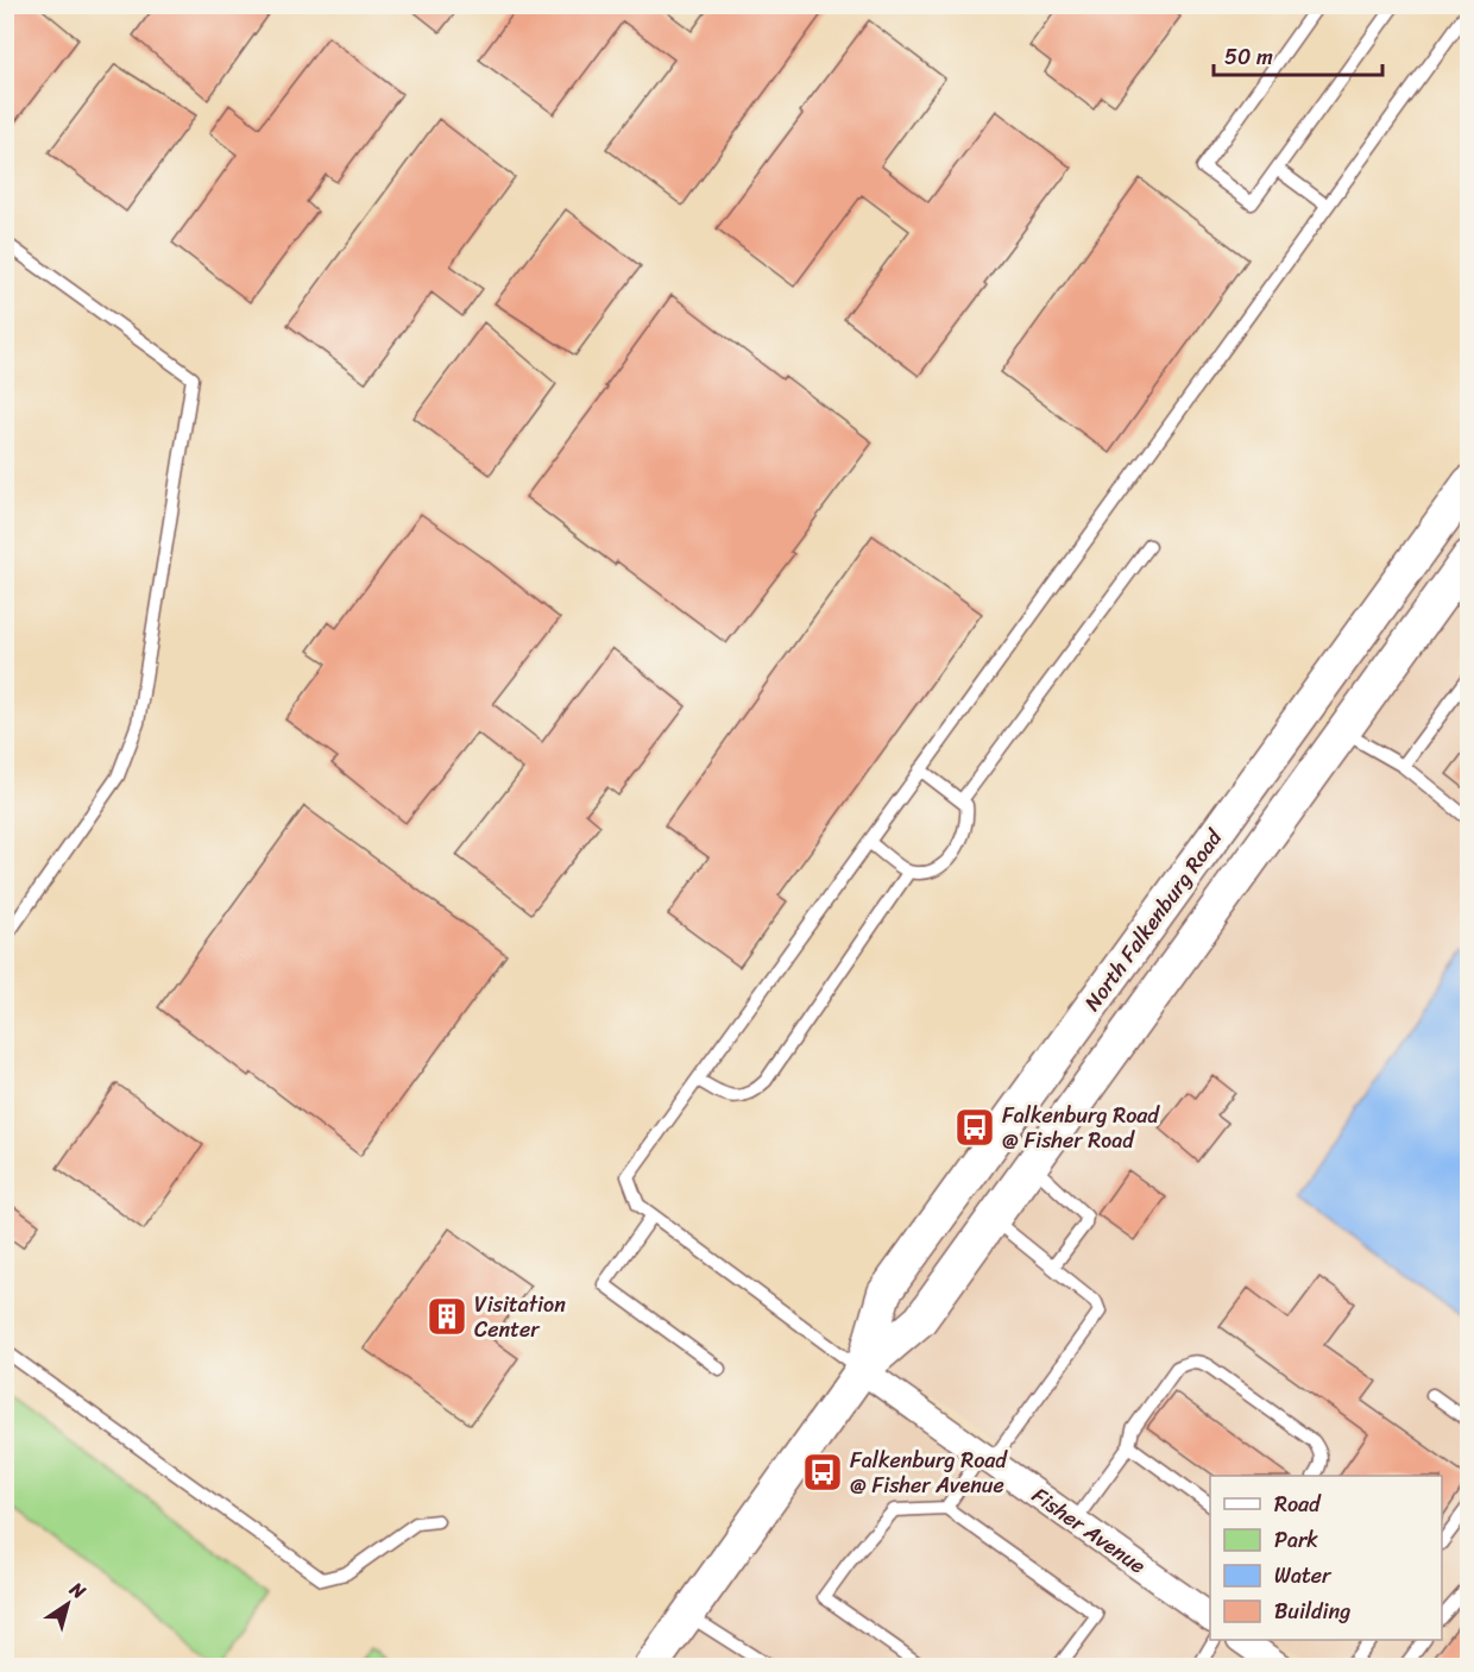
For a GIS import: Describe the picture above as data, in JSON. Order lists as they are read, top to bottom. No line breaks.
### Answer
{"streets":{"street":["North Falkenburg Road","Fisher Avenue"]},"crossings":[["North Falkenburg Road","Fisher Avenue"]],"places":{"bus stop":["Falkenburg Road @ Fisher Road","Falkenburg Road @ Fisher Avenue"],"building":["Visitation Center"]},"legend":["Road","Park","Water","Building"],"scale_bar":"50 m","north":"top right"}
